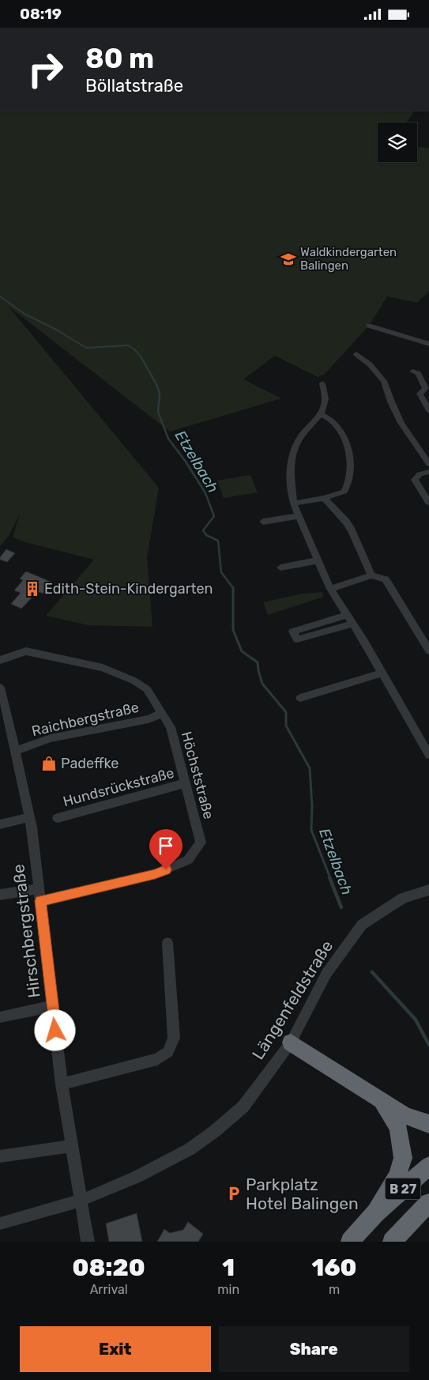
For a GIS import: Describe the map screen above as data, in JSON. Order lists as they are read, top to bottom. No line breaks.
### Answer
{"streets":{"highway":["B 27"],"street":["Raichbergstraße","Höchststraße","Hundsrückstraße","Hirschbergstraße","Längenfeldstraße"]},"crossings":[["Raichbergstraße","Höchststraße"],["Raichbergstraße","Hirschbergstraße"],["Höchststraße","Hundsrückstraße"],["Höchststraße","Hirschbergstraße"],["Hirschbergstraße","Längenfeldstraße"]],"water":["Etzelbach"],"places":{"school or university":["Waldkindergarten Balingen"],"building":["Edith-Stein-Kindergarten"],"shop":["Padeffke"],"parking":["Parkplatz Hotel Balingen"]},"page":{"status":"08:19","turn":["80 m","Böllatstraße"],"eta":["08:20","Arrival","1","min","160","m"],"buttons":["Exit","Share"]}}
